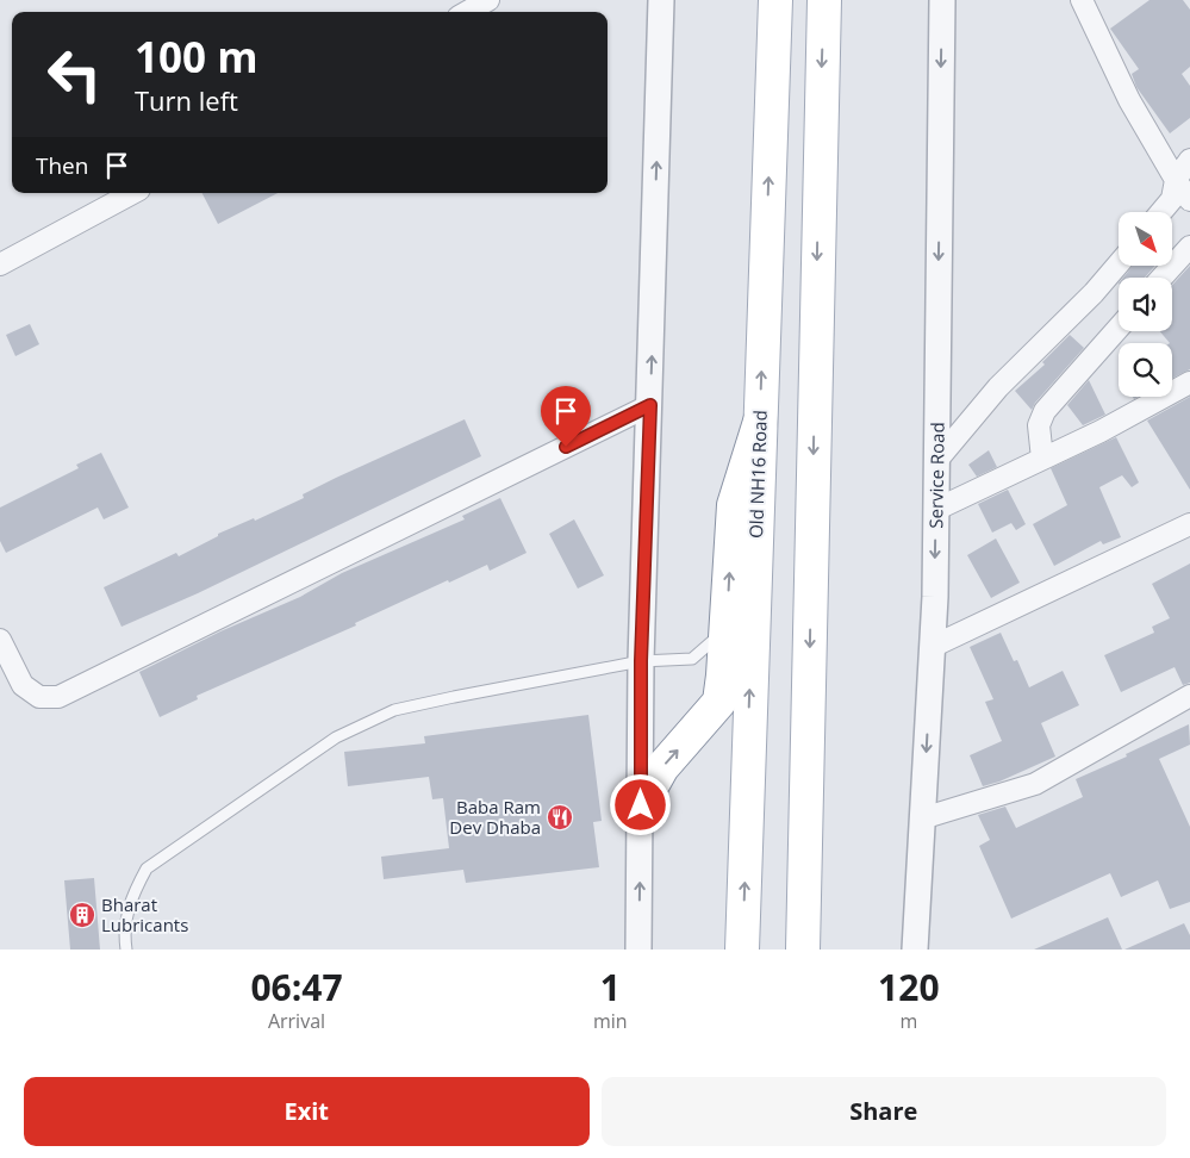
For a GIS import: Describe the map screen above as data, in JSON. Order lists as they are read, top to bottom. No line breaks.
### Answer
{"streets":{"main road":["Old NH16 Road"],"street":["Service Road"]},"one_way":["Service Road"],"places":{"restaurant":["Baba Ram Dev Dhaba"],"building":["Bharat Lubricants"]},"north":"bottom right","page":{"turn":["100 m","Turn left"],"then":"Then","eta":["06:47","Arrival","1","min","120","m"],"buttons":["Exit","Share"]}}
